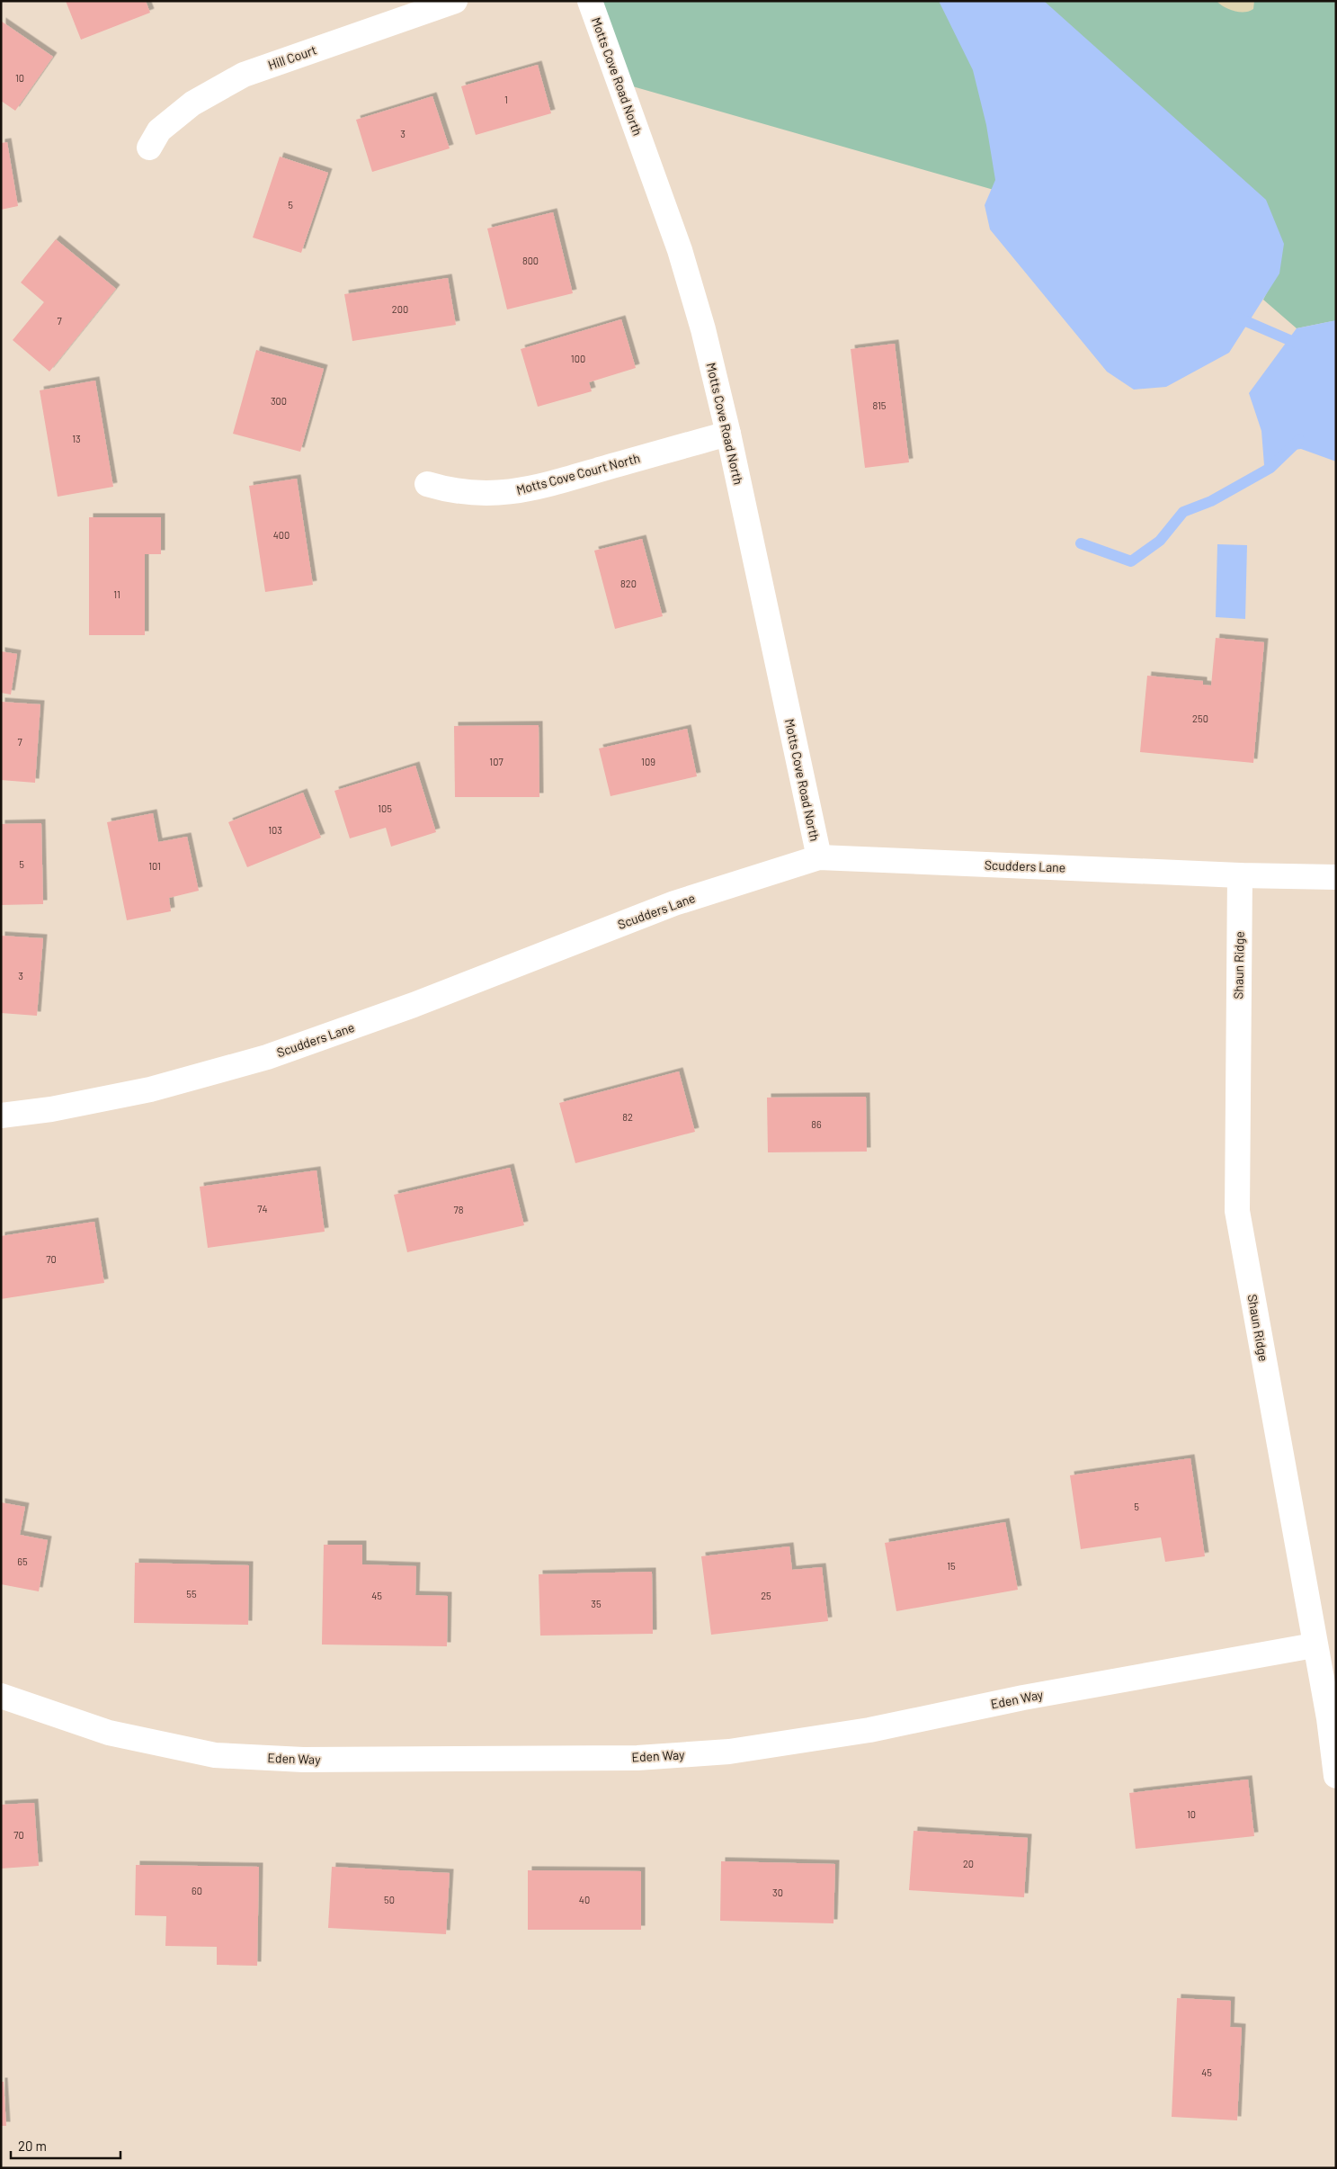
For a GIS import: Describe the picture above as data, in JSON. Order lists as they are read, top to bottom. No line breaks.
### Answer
{"streets":{"street":["Hill Court","Motts Cove Road North","Motts Cove Court North","Scudders Lane","Shaun Ridge","Eden Way"]},"crossings":[["Motts Cove Road North","Motts Cove Court North"],["Motts Cove Road North","Scudders Lane"],["Scudders Lane","Shaun Ridge"],["Shaun Ridge","Eden Way"]],"house_numbers":["10","1","3","5","800","200","7","100","300","815","13","400","820","11","250","7","107","109","105","103","5","101","3","82","86","74","78","70","5","65","15","55","45","25","35","10","70","20","60","30","50","40","45"],"scale_bar":"20 m"}
